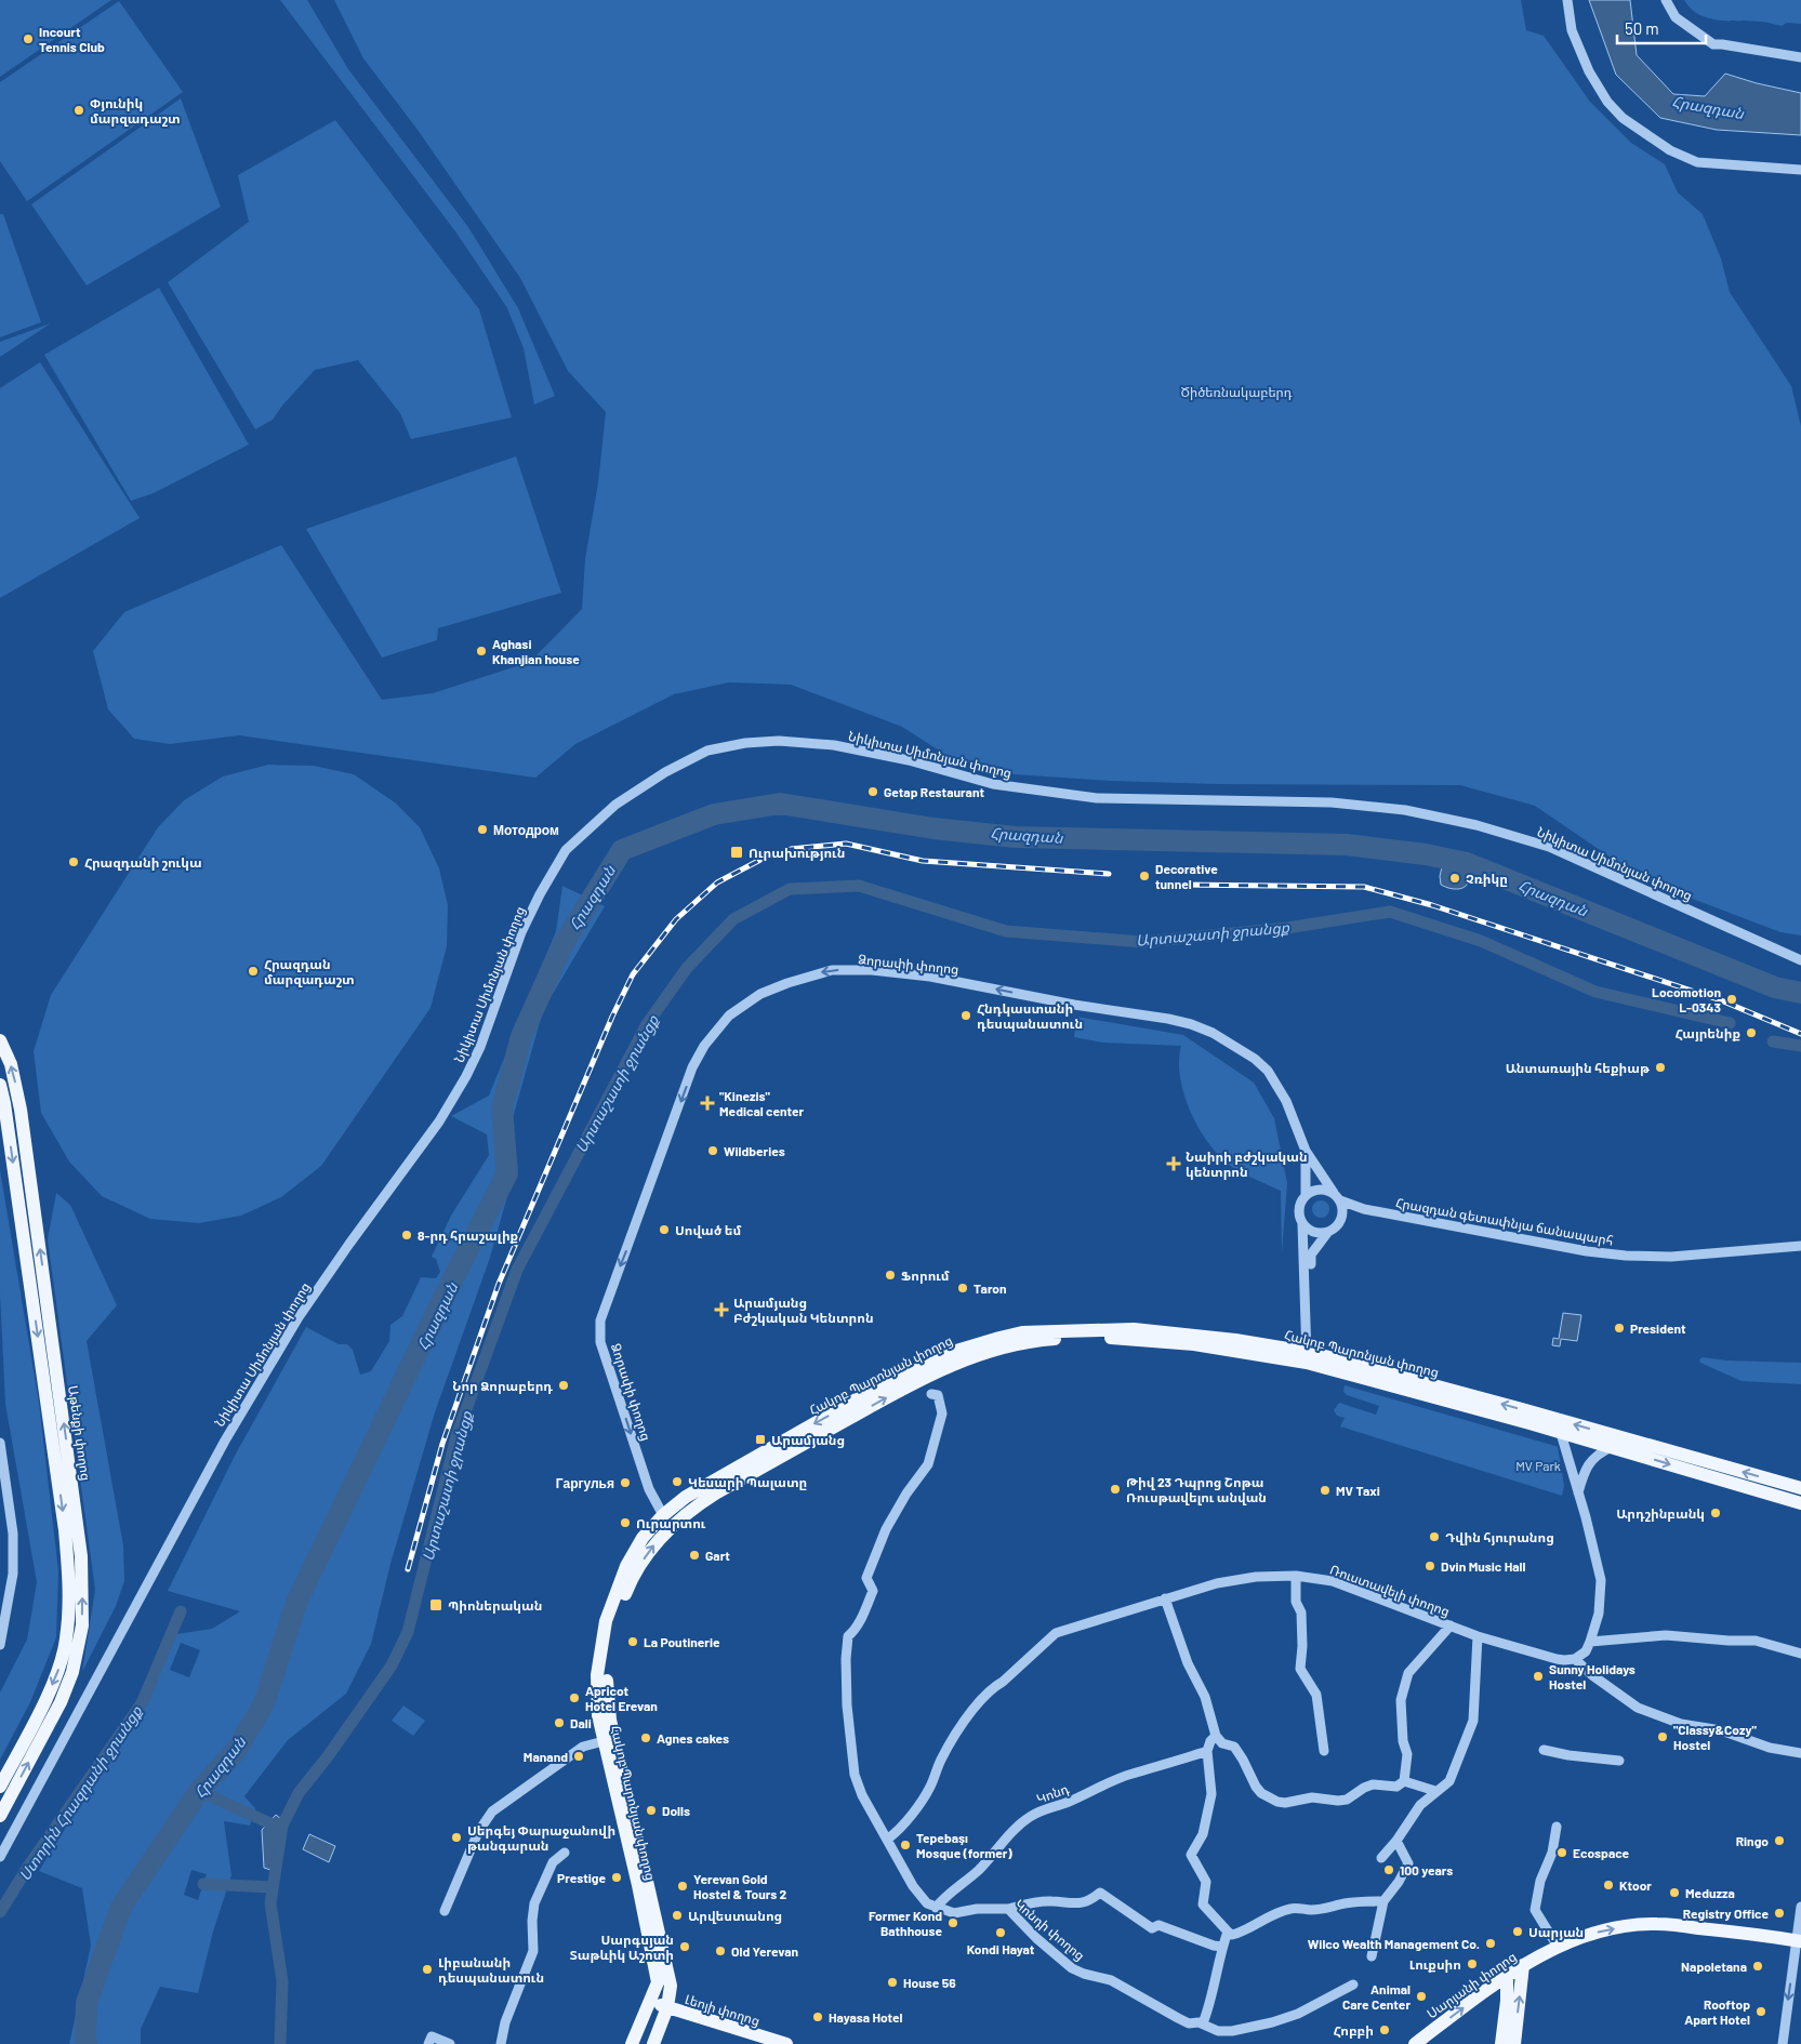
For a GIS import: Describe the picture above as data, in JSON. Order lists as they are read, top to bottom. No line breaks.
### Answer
{"streets":{"main road":["Հակոբ Պարոնյան փողոց","Աթենքի փողոց","Սարյանի փողոց","Լեոյի փողոց"],"street":["Նիկիտա Սիմոնյան փողոց","Ձորափի փողոց","Հրազդան գետափնյա ճանապարհ","Ռուստավելի փողոց","Կոնդ","Կոնդի փողոց"]},"crossings":[["Ձորափի փողոց","Հակոբ Պարոնյան փողոց"],["Հակոբ Պարոնյան փողոց","Լեոյի փողոց"],["Կոնդ","Կոնդի փողոց"]],"one_way":["Սարյանի փողոց"],"water":["Հրազդան","Արտաշատի ջրանցք","Ստորին Հրազդանի ջրանցք"],"parks":["Ծիծեռնակաբերդ","MV Park"],"places":{"other":["Incourt Tennis Club","Փյունիկ մարզադաշտ","Aghasi Khanjian house","Getap Restaurant","Мотодром","Հրազդանի շուկա","Decorative tunnel","Չռիկը","Հրազդան մարզադաշտ","Locomotion L-0343","Հնդկաստանի դեսպանատուն","Հայրենիք","Անտառային հեքիաթ","Wildberies","Սոված եմ","8-րդ հրաշալիք","Ֆորում","Taron","President","Նոր Ձորաբերդ","Կեսարի Պալատը","Гаргулья","Թիվ 23 Դպրոց Շոթա Ռուսթավելու անվան","MV Taxi","Արդշինբանկ","Ուրարտու","Դվին հյուրանոց","Gart","Dvin Music Hall","La Poutinerie","Sunny Holidays Hostel","Apricot Hotel Erevan","Dali","\"Classy&Cozy\" Hostel","Agnes cakes","Manand","Dolls","Սերգեյ Փարաջանովի թանգարան","Ringo","Tepebaşı Mosque (former)","Ecospace","100 years","Prestige","Ktoor","Yerevan Gold Hostel & Tours 2","Meduzza","Registry Office","Արվեստանոց","Former Kond Bathhouse","Սարյան","Kondi Hayat","Wilco Wealth Management Co.","Սարգսյան Տաթևիկ Աշոտի","Old Yerevan","Լուքսիո","Napoletana","Լիբանանի դեսպանատուն","House 56","Animal Care Center","Rooftop Apart Hotel","Hayasa Hotel","Հոբբի"],"transit":["Ուրախություն","Արամյանց","Պիոներական"],"health":["\"Kinezis\" Medical center","Նաիրի բժշկական կենտրոն","Արամյանց Բժշկական Կենտրոն"]},"scale_bar":"50 m"}
